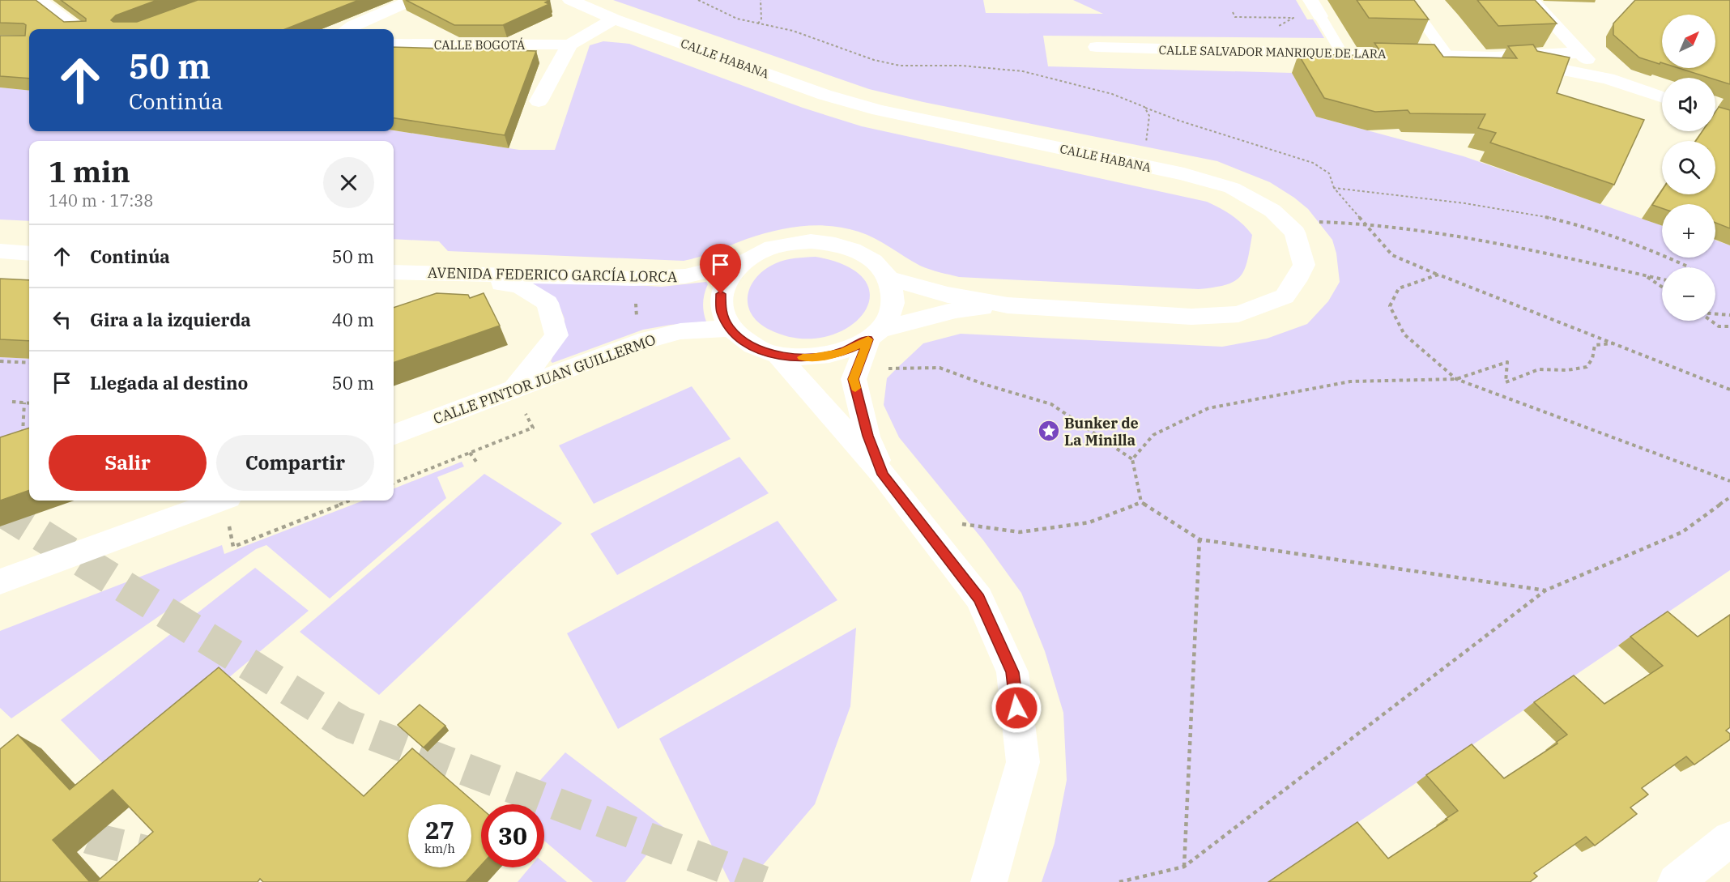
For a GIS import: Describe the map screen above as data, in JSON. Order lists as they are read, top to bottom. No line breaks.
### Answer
{"streets":{"street":["CALLE BOGOTÁ","CALLE SALVADOR MANRIQUE DE LARA","CALLE HABANA","AVENIDA FEDERICO GARCÍA LORCA","CALLE PINTOR JUAN GUILLERMO"]},"crossings":[["CALLE HABANA","AVENIDA FEDERICO GARCÍA LORCA"],["CALLE HABANA","CALLE PINTOR JUAN GUILLERMO"],["AVENIDA FEDERICO GARCÍA LORCA","CALLE PINTOR JUAN GUILLERMO"]],"places":{"place":["Bunker de La Minilla"]},"north":"top right","page":{"map_buttons":["+","−"],"turn":["50 m","Continúa"],"heading":["1 min","140 m · 17:38"],"list":[{"name":"Continúa","value":"50 m"},{"name":"Gira a la izquierda","value":"40 m"},{"name":"Llegada al destino","value":"50 m"}],"buttons":["Salir","Compartir"],"speed":"27 km/h","limit":"30"}}
